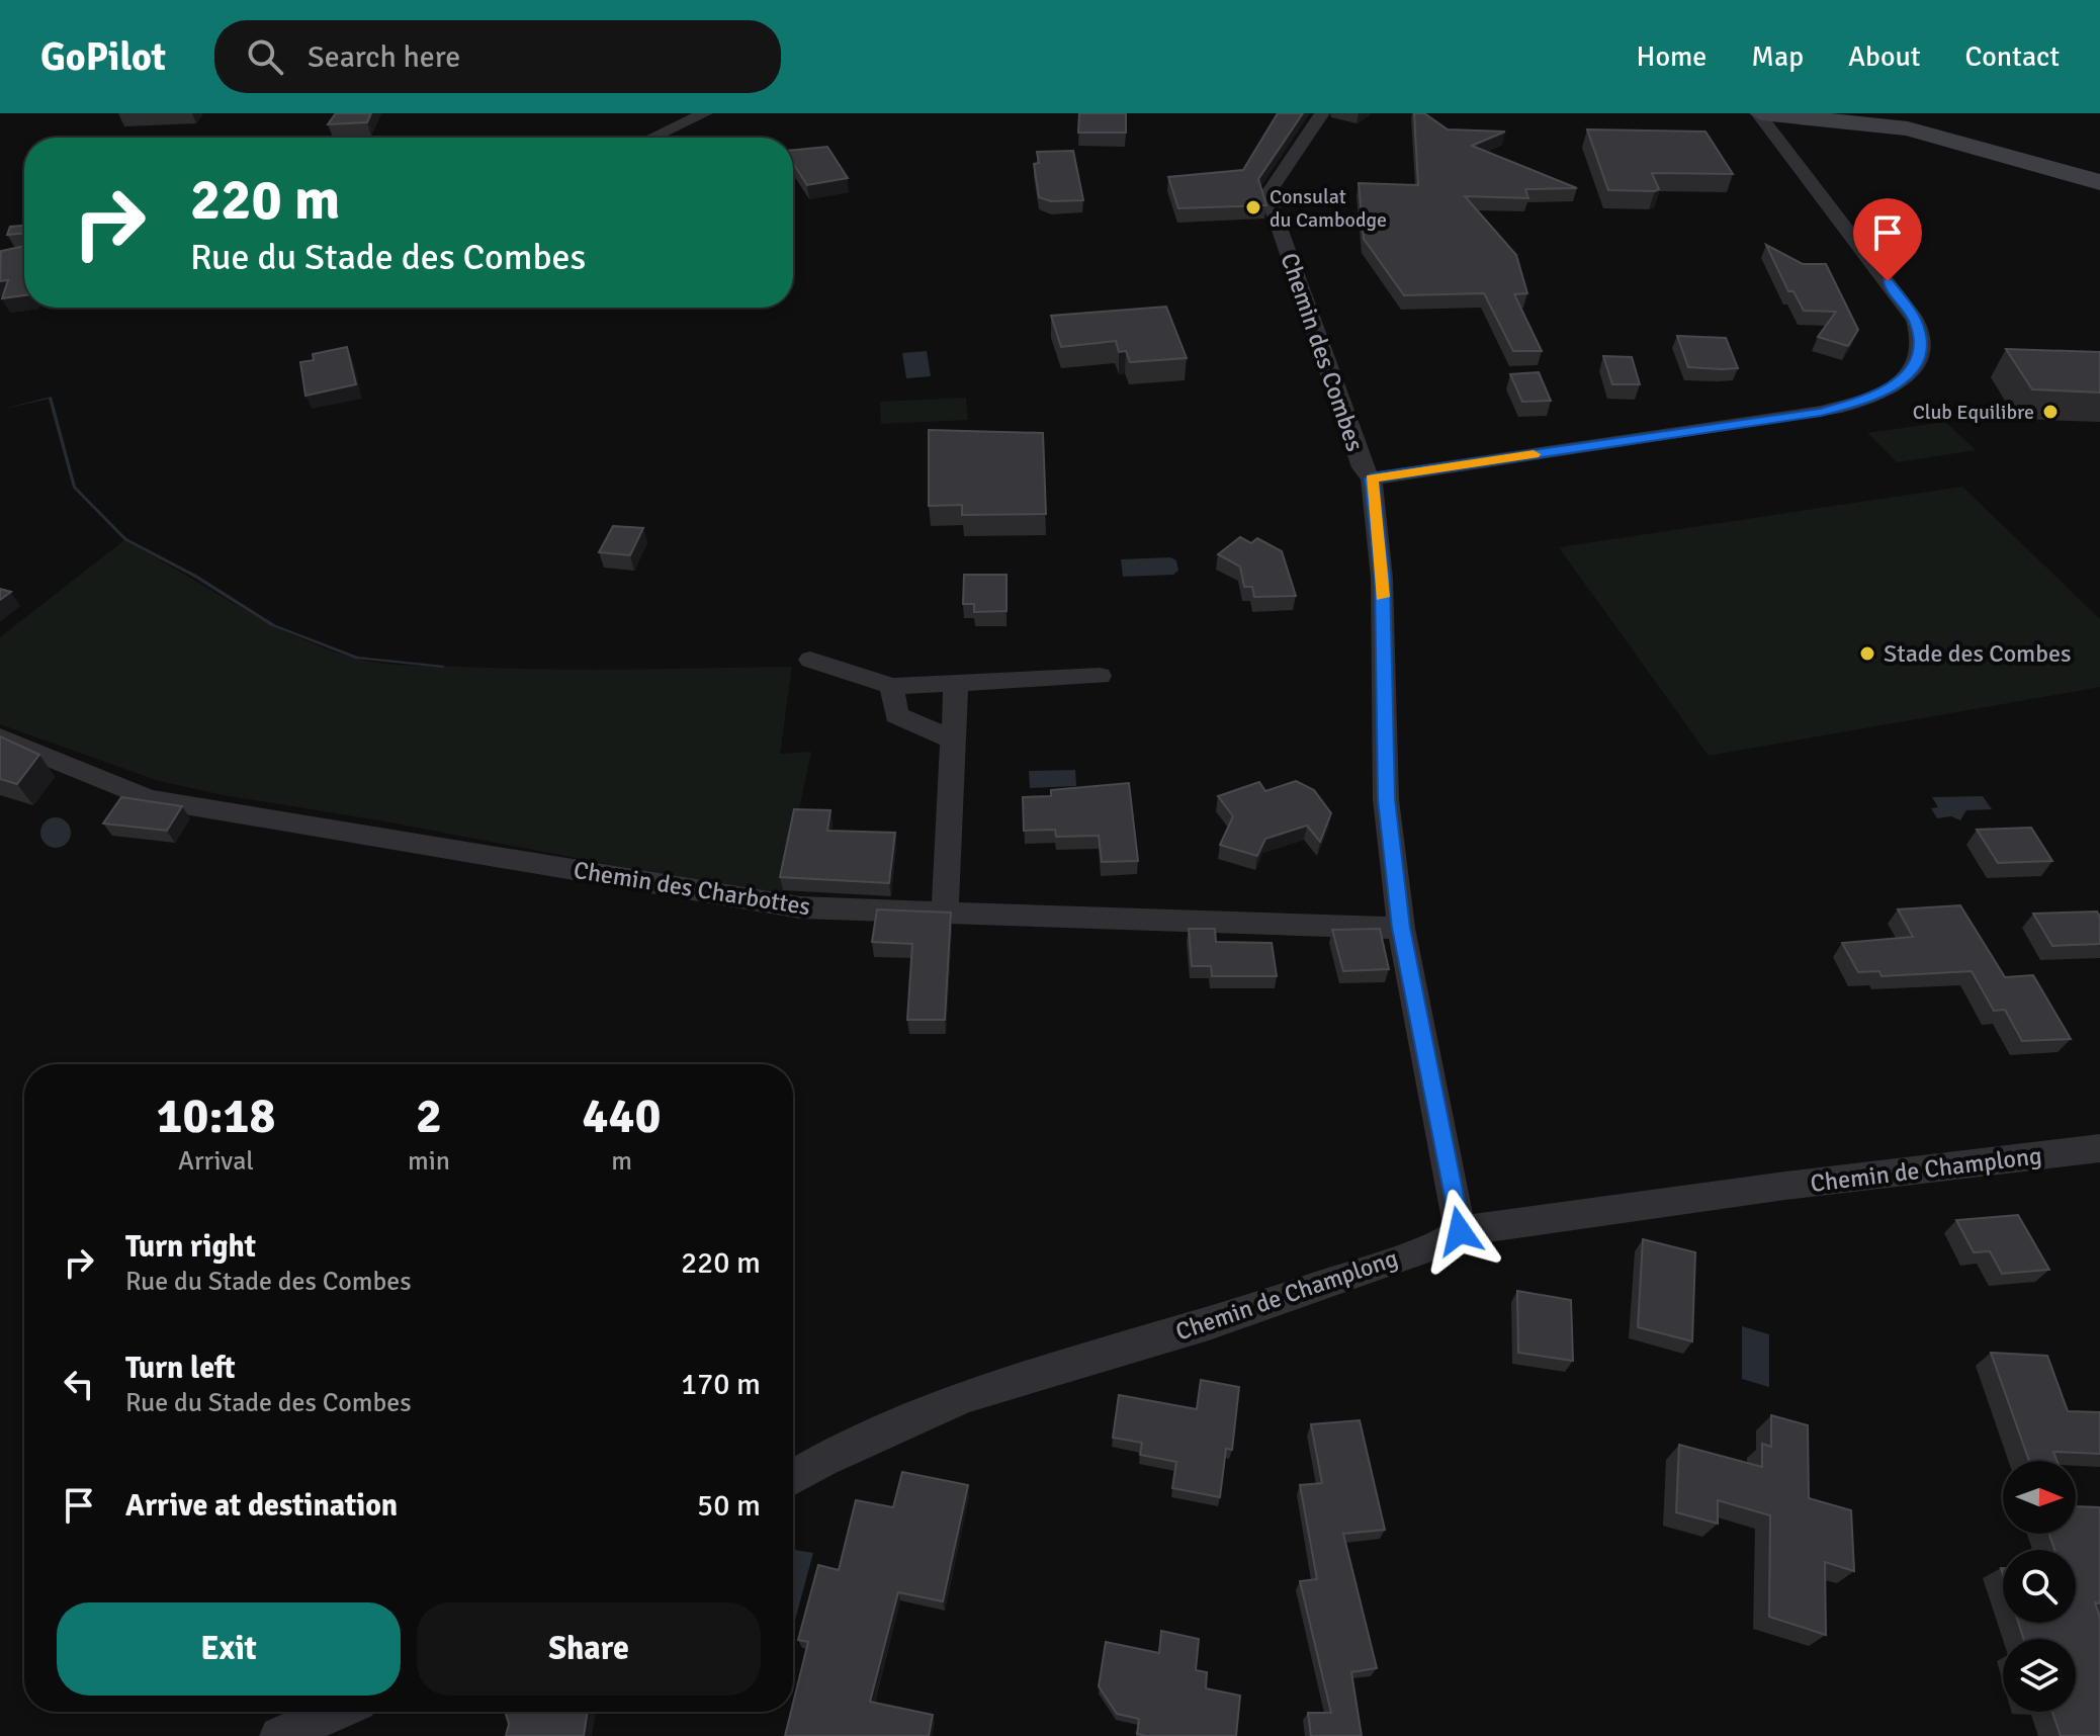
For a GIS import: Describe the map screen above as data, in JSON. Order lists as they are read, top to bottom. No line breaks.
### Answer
{"streets":{"street":["Chemin des Combes","Chemin des Charbottes","Chemin de Champlong"]},"crossings":[["Chemin des Combes","Chemin des Charbottes"],["Chemin des Combes","Chemin de Champlong"]],"places":["Consulat du Cambodge","Club Equilibre","Stade des Combes"],"north":"right","page":{"header":"GoPilot","search":"Search here","nav":["Home","Map","About","Contact"],"turn":["220 m","Rue du Stade des Combes"],"eta":["10:18","Arrival","2","min","440","m"],"list":[{"name":"Turn right","note":"Rue du Stade des Combes","value":"220 m"},{"name":"Turn left","note":"Rue du Stade des Combes","value":"170 m"},{"name":"Arrive at destination","value":"50 m"}],"buttons":["Exit","Share"]}}
